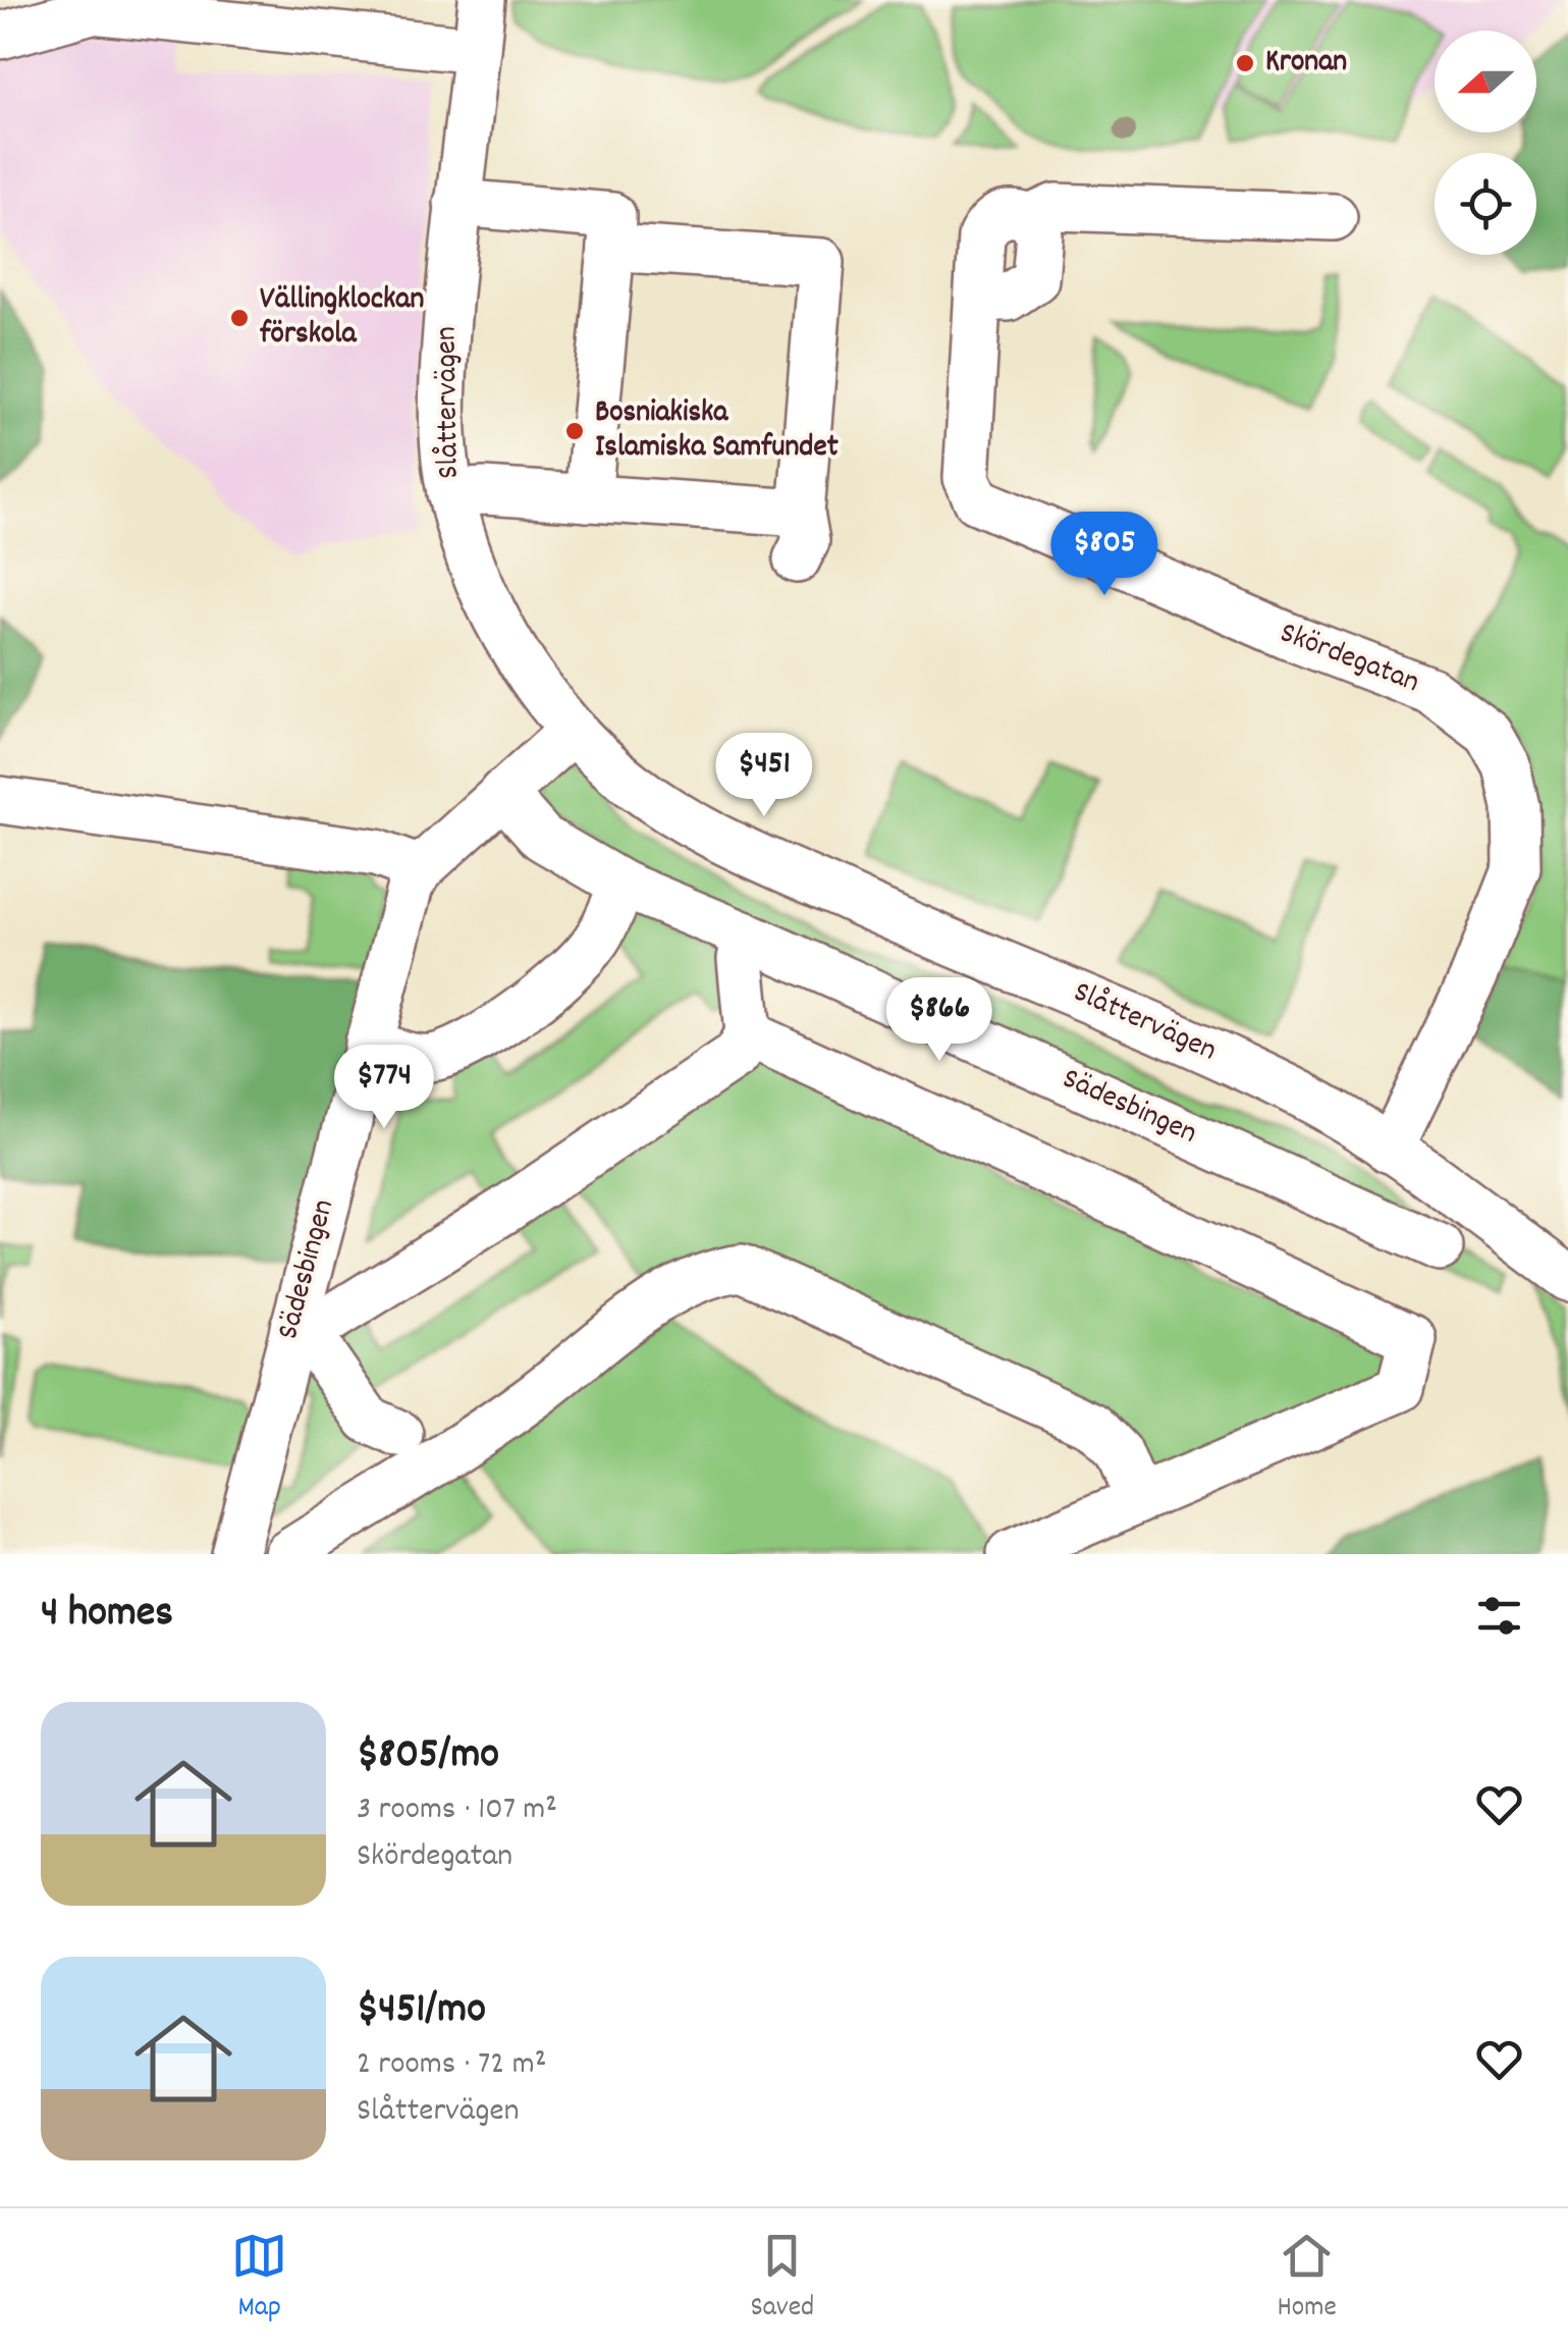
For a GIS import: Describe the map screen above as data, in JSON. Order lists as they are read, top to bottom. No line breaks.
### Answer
{"streets":{"street":["Slåttervägen","Skördegatan","Sädesbingen"]},"crossings":[["Slåttervägen","Skördegatan"],["Slåttervägen","Sädesbingen"]],"places":["Kronan","Vällingklockan förskola","Bosniakiska Islamiska Samfundet"],"north":"left","page":{"price":["$805","$451","$866","$774"],"heading":"4 homes","list":[{"name":"$805/mo","note":"3 rooms · 107 m² · Skördegatan"},{"name":"$451/mo","note":"2 rooms · 72 m² · Slåttervägen"}],"tabs":["Map","Saved","Home"]}}
